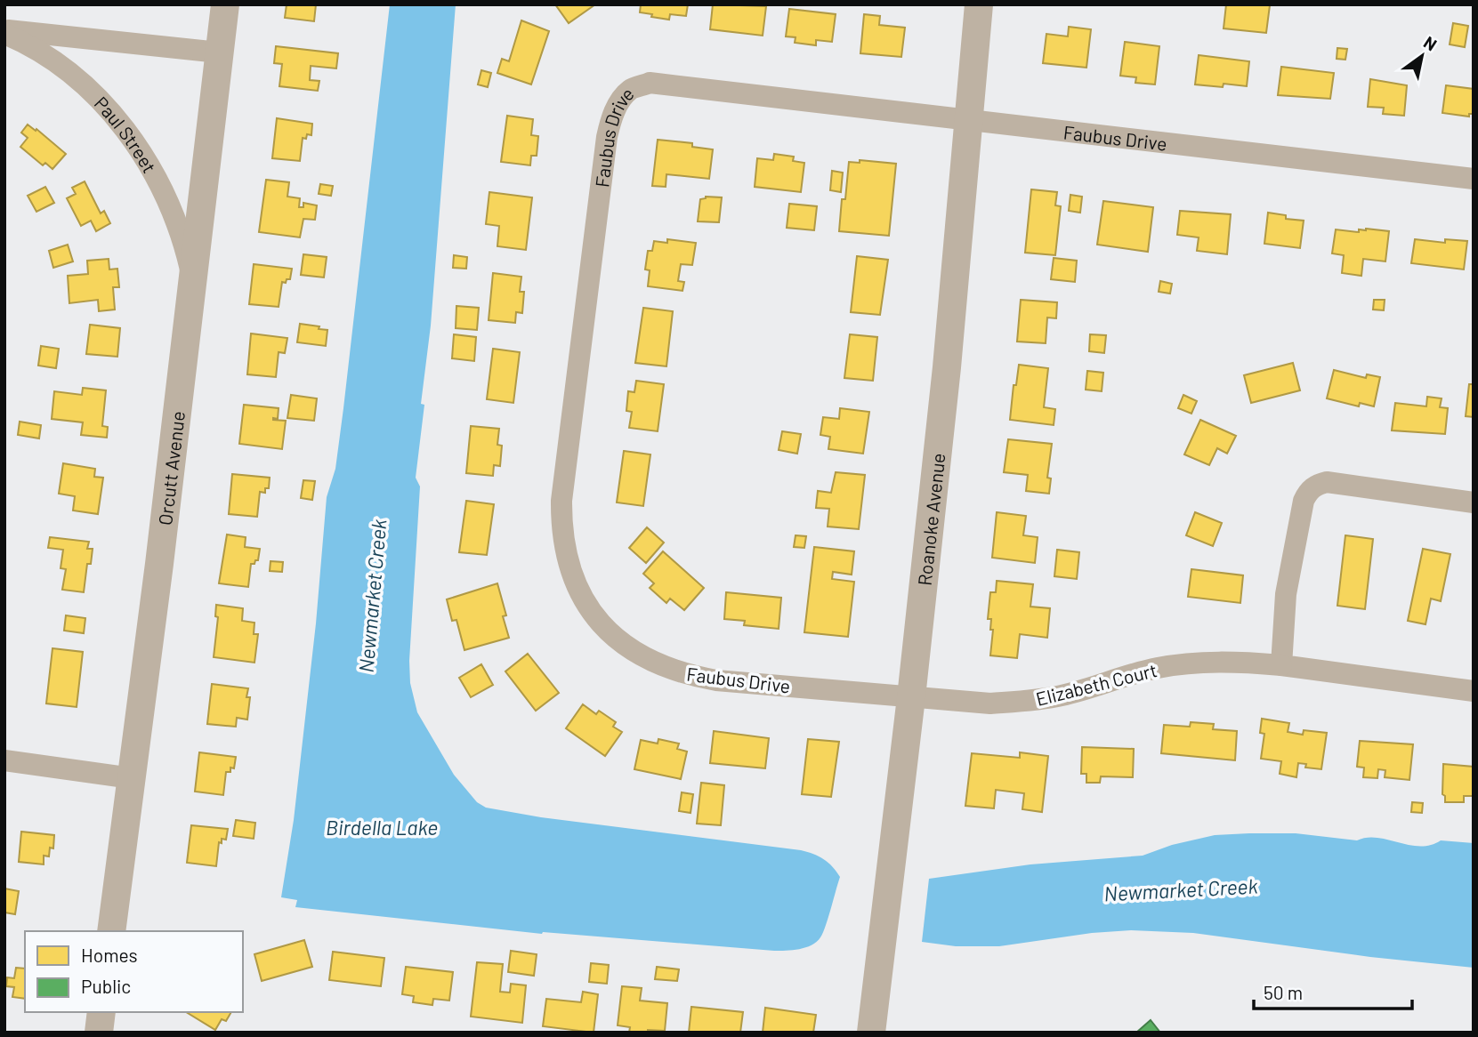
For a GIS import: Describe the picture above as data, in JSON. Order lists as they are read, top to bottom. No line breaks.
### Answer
{"streets":{"street":["Paul Street","Faubus Drive","Orcutt Avenue","Roanoke Avenue","Elizabeth Court"]},"crossings":[["Paul Street","Orcutt Avenue"],["Faubus Drive","Roanoke Avenue"],["Faubus Drive","Elizabeth Court"],["Roanoke Avenue","Elizabeth Court"]],"water":["Newmarket Creek","Birdella Lake"],"legend":["Homes","Public"],"scale_bar":"50 m","north":"top right"}
